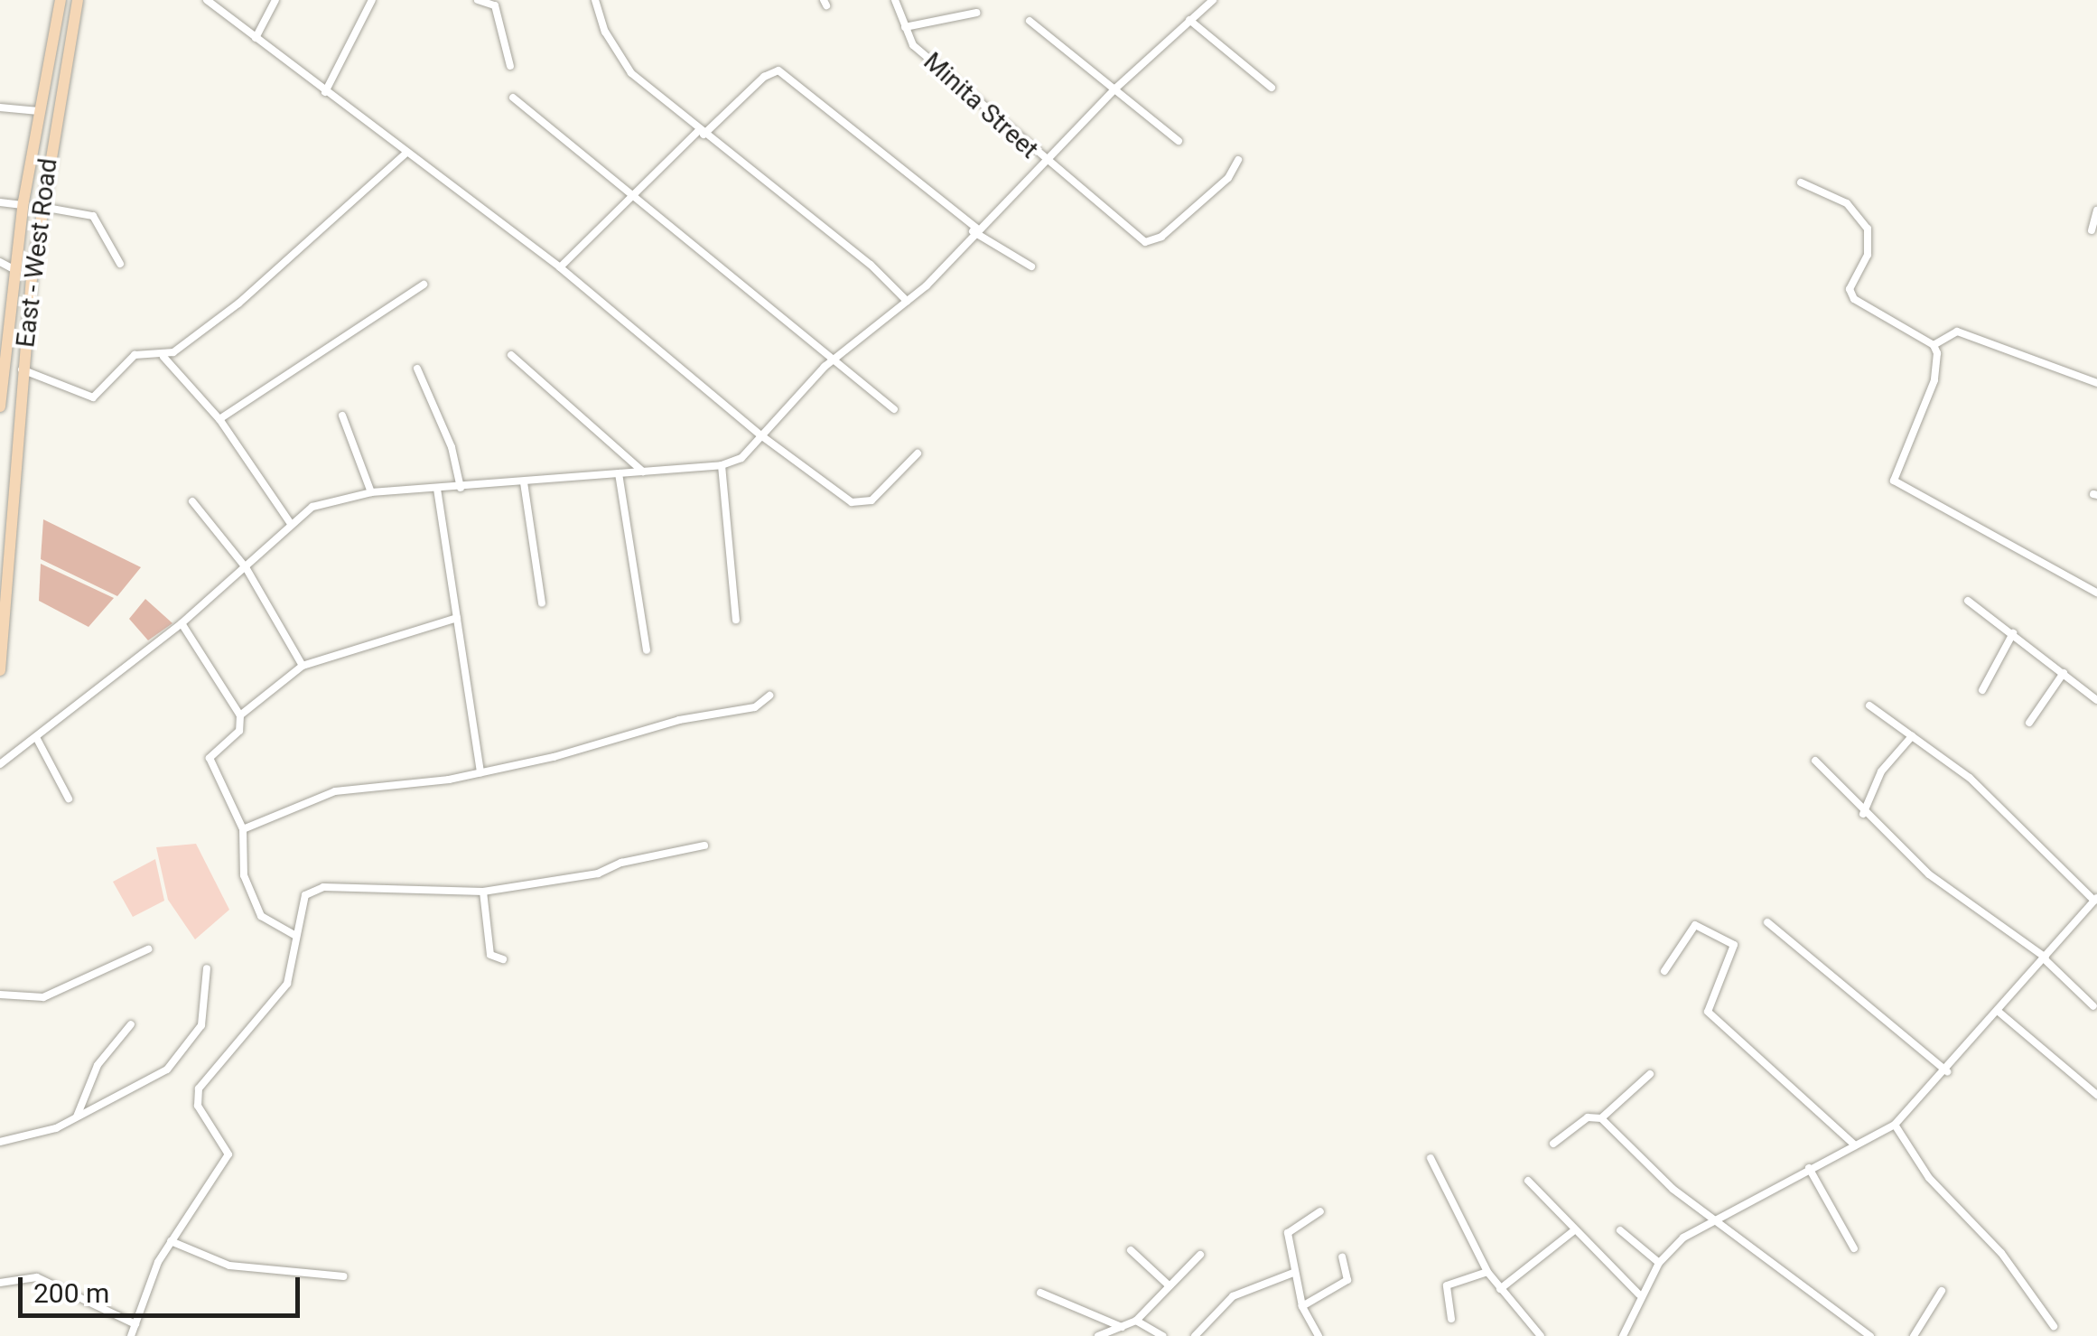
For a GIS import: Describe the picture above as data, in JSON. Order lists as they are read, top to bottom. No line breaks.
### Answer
{"streets":{"main road":["East - West Road"],"street":["Minita Street"]},"scale_bar":"200 m"}
